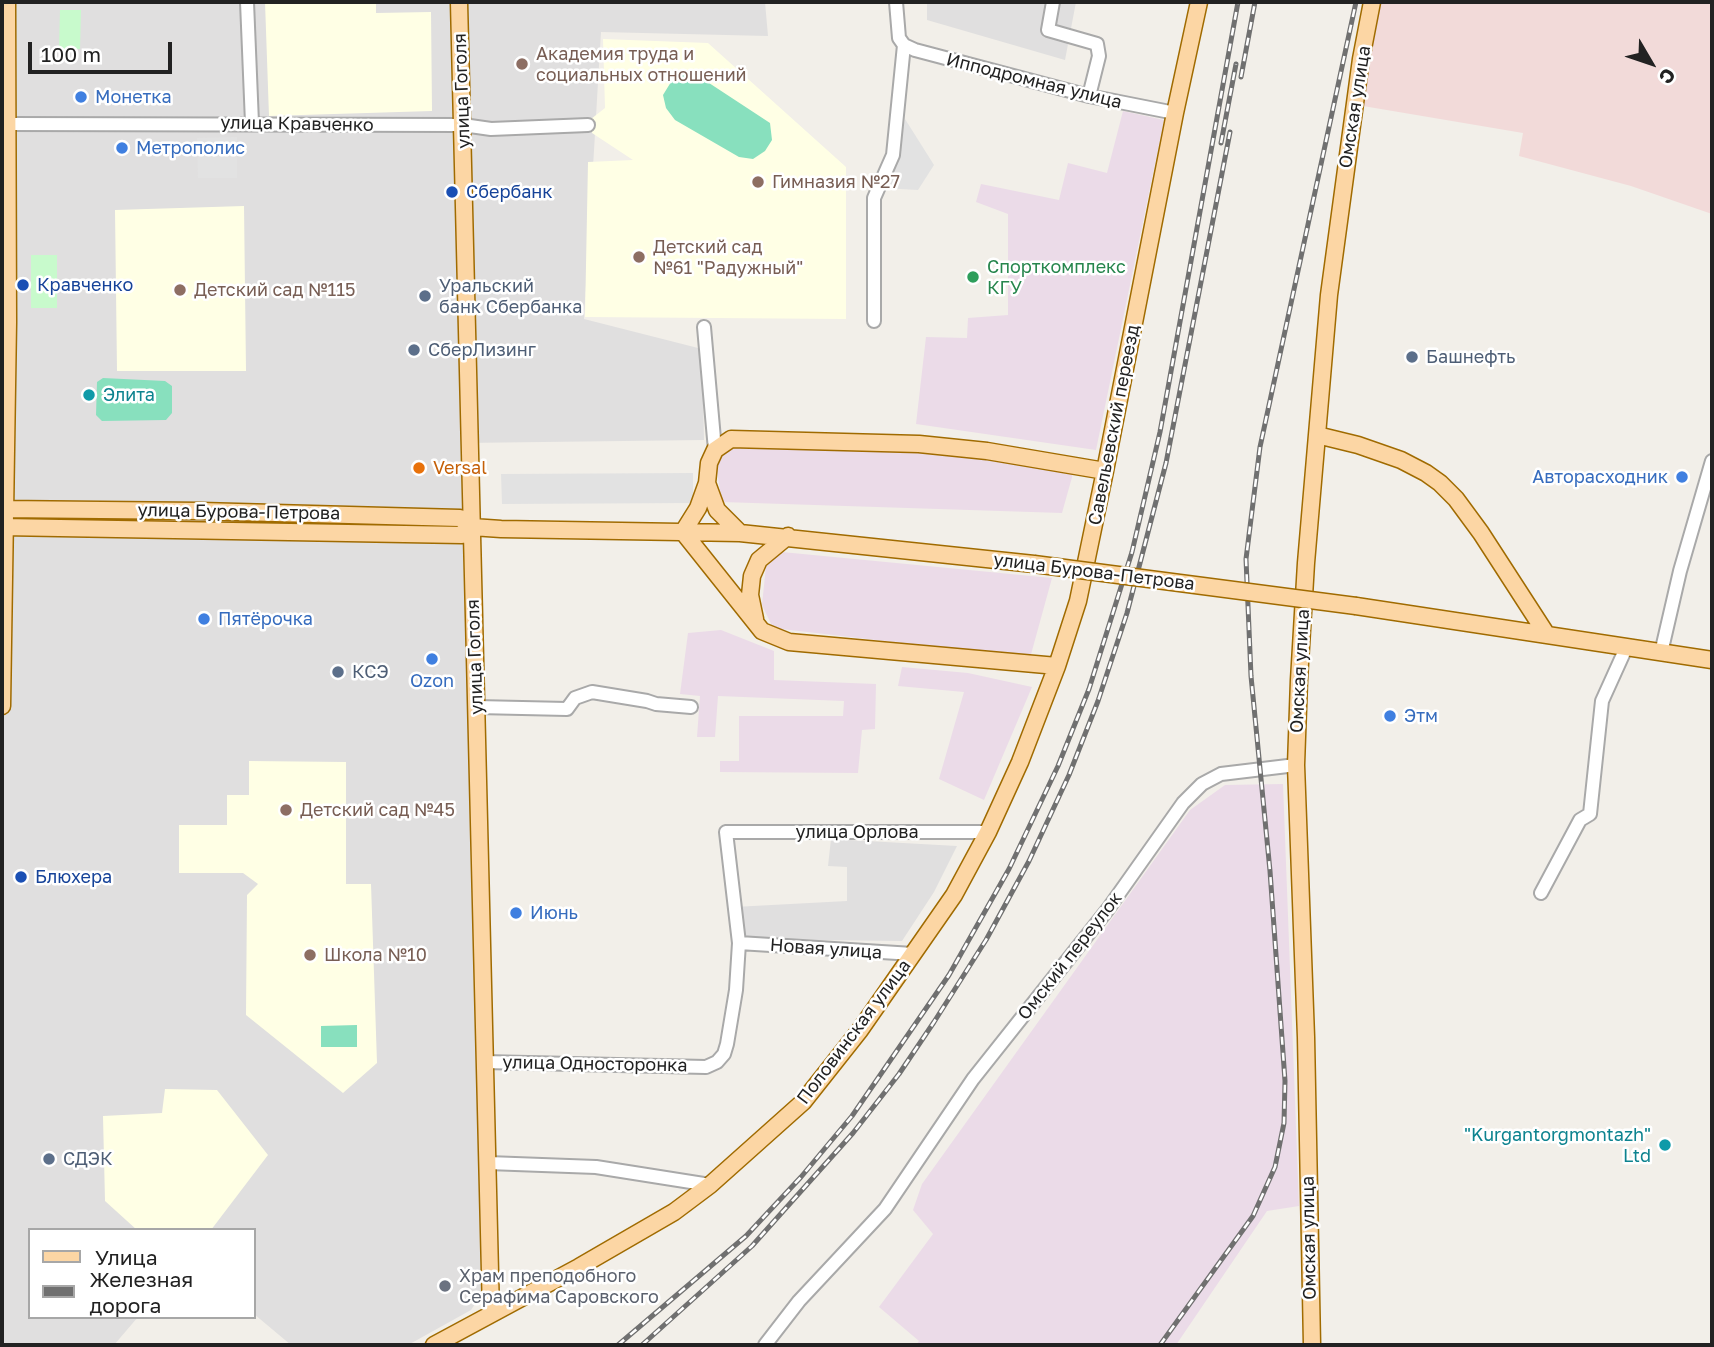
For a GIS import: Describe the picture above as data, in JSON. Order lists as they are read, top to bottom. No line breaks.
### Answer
{"streets":{"main road":["улица Гоголя","Омская улица","Савельевский переезд","улица Бурова-Петрова","Половинская улица"],"street":["Ипподромная улица","улица Кравченко","улица Орлова","Новая улица","Омский переулок","улица Односторонка"]},"crossings":[["Ипподромная улица","Савельевский переезд"],["улица Гоголя","улица Кравченко"],["улица Гоголя","улица Бурова-Петрова"],["улица Гоголя","Половинская улица"],["улица Гоголя","улица Односторонка"],["Омская улица","Омский переулок"],["Савельевский переезд","Половинская улица"],["улица Орлова","Новая улица"],["улица Орлова","Половинская улица"],["улица Орлова","улица Односторонка"],["Новая улица","Половинская улица"],["Новая улица","улица Односторонка"]],"places":["Академия труда и социальных отношений","Монетка","Метрополис","Гимназия №27","Сбербанк","Детский сад №61 \"Радужный\"","Спорткомплекс КГУ","Кравченко","Детский сад №115","Уральский банк Сбербанка","СберЛизинг","Башнефть","Элита","Versal","Авторасходник","Пятёрочка","Ozon","КСЭ","Этм","Детский сад №45","Блюхера","Июнь","Школа №10","\"Kurgantorgmontazh\" Ltd","СДЭК","Храм преподобного Серафима Саровского"],"legend":["Улица","Железная дорога"],"scale_bar":"100 m","north":"bottom right"}
